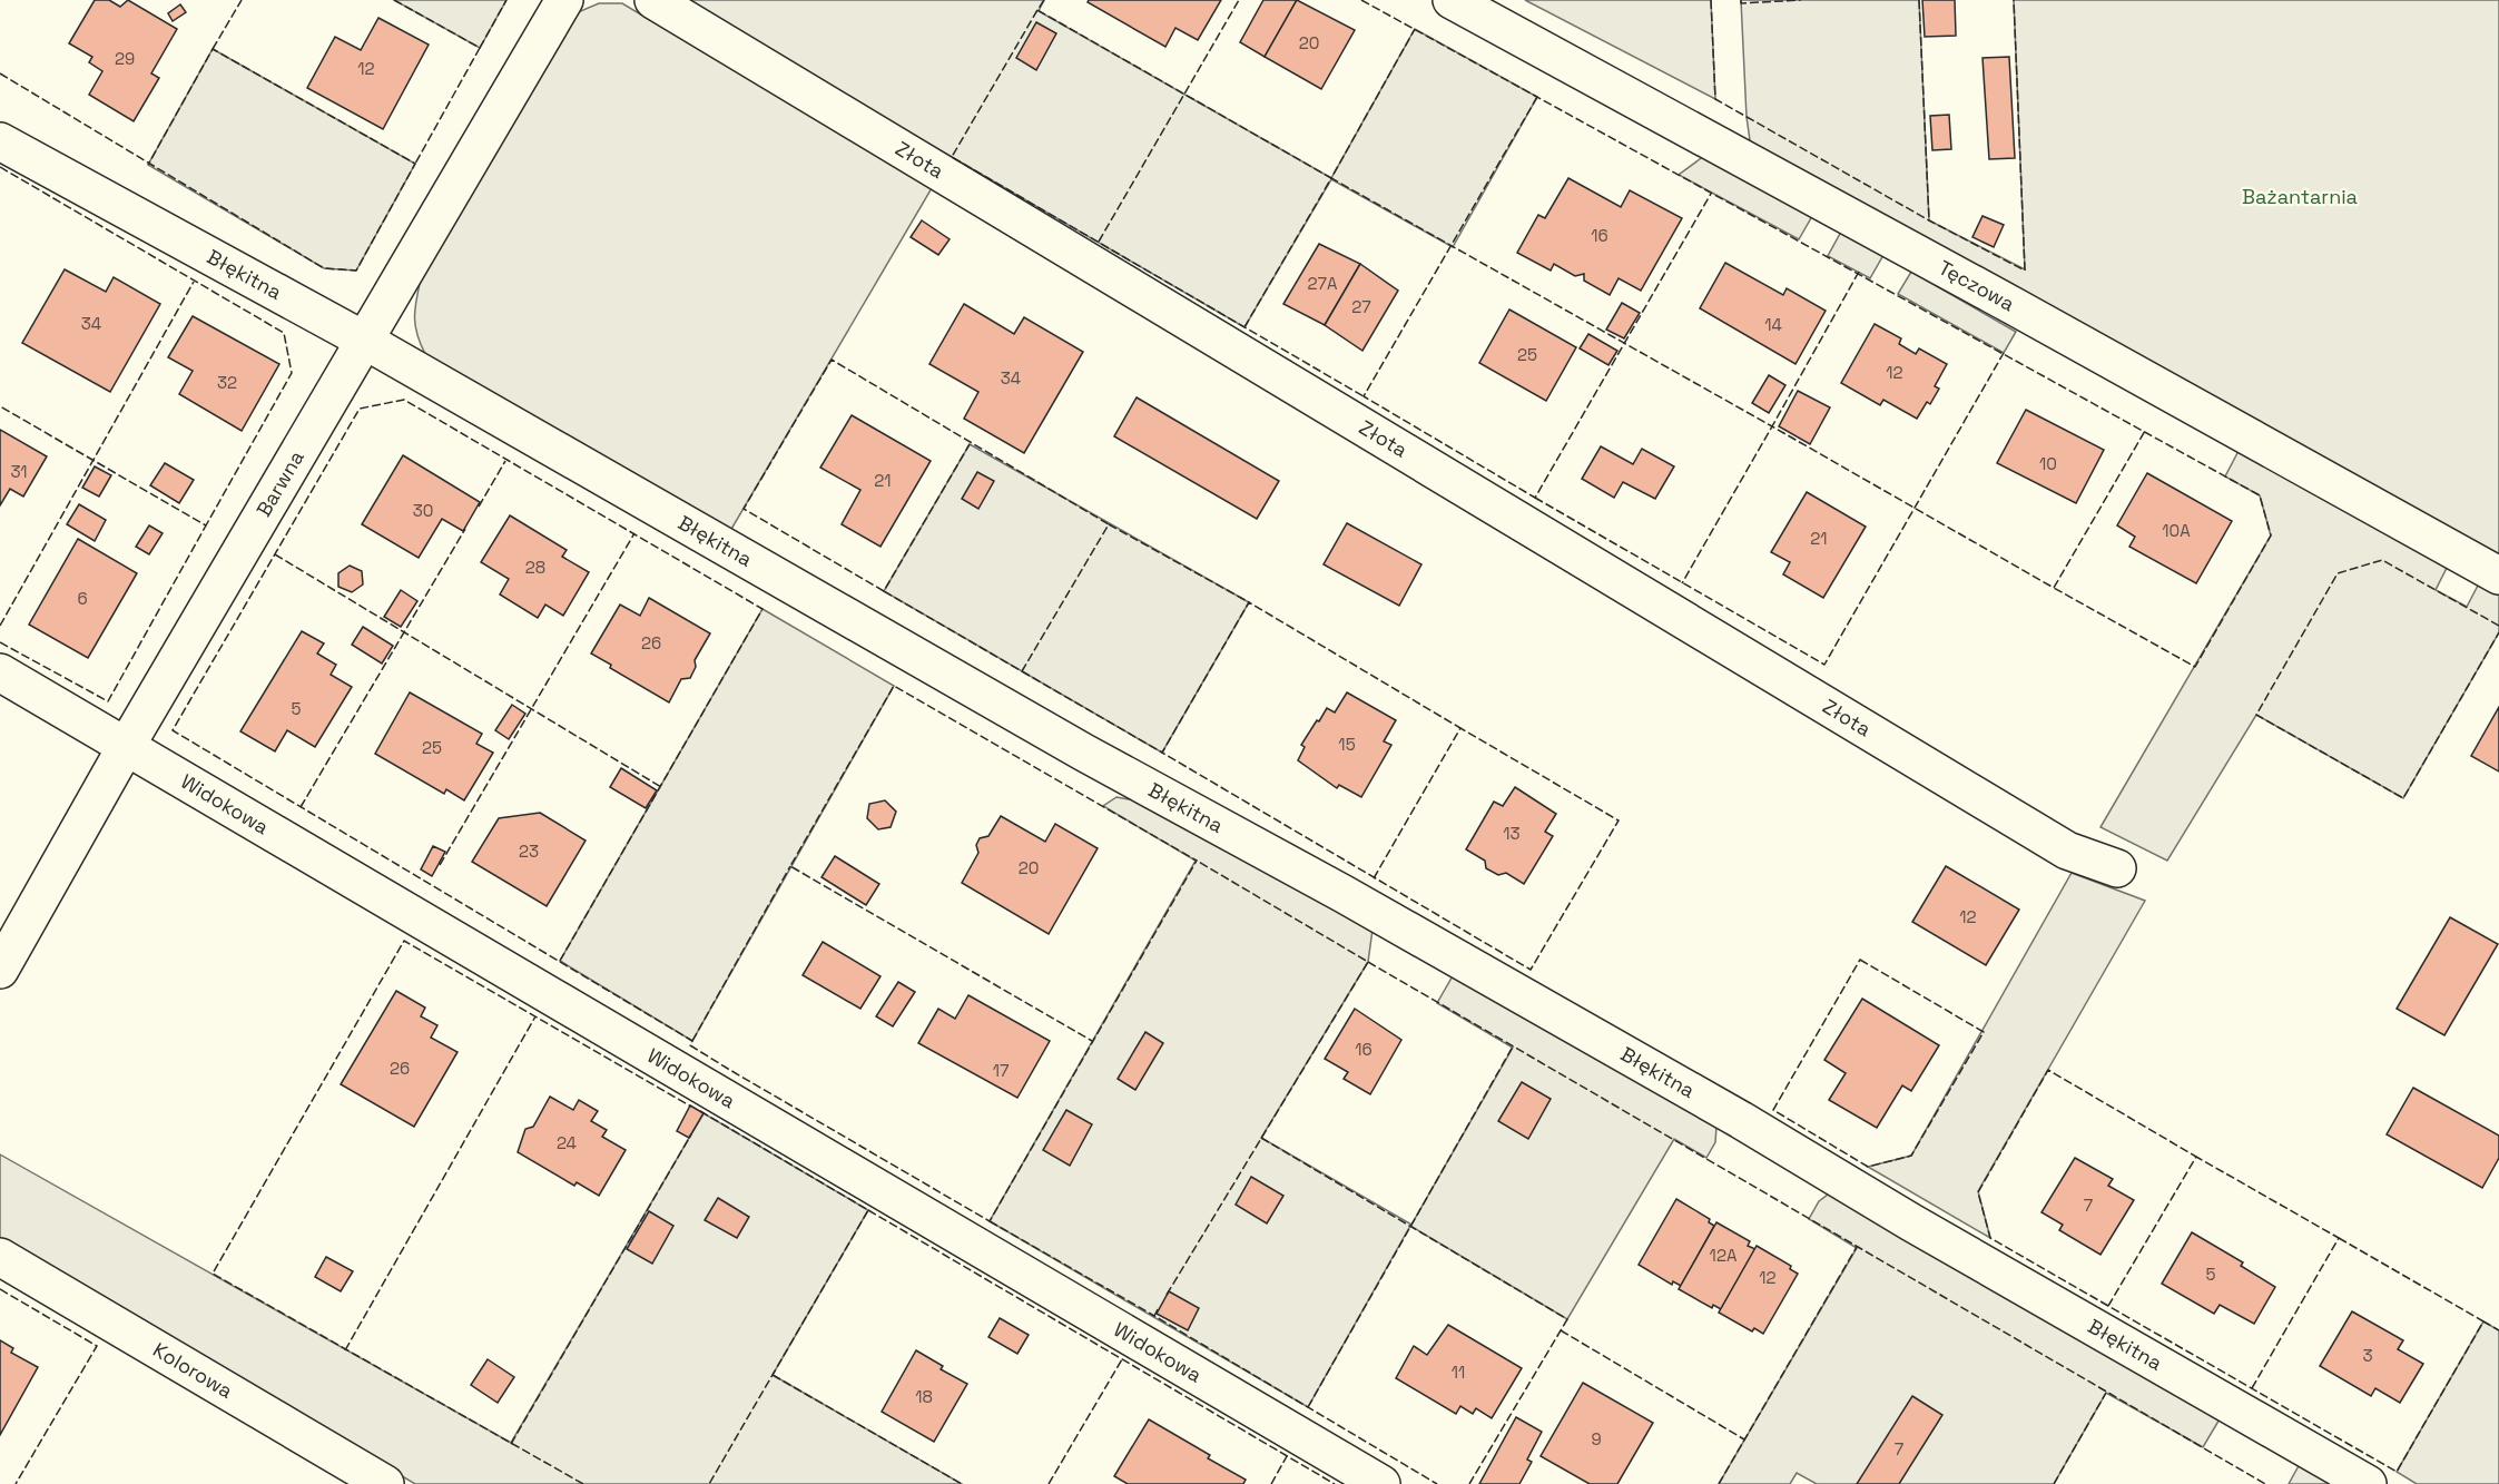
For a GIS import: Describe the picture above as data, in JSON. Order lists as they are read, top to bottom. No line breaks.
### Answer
{"streets":{"street":["Złota","Błękitna","Tęczowa","Barwna","Widokowa","Kolorowa"]},"crossings":[["Błękitna","Barwna"],["Barwna","Widokowa"]],"parks":["Bażantarnia"],"house_numbers":["20","29","12","16","27A","27","34","14","25","12","34","32","10","31","21","30","10A","21","28","6","26","5","15","25","13","23","20","12","16","26","17","24","7","12A","5","12","3","11","18","9","7"]}
